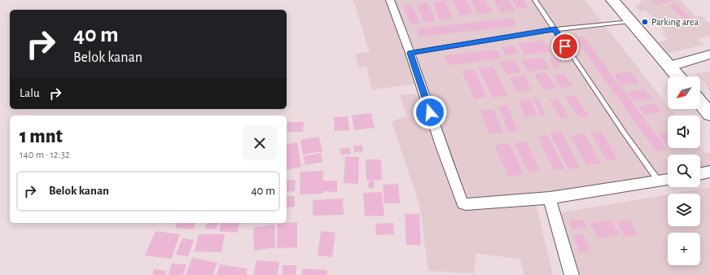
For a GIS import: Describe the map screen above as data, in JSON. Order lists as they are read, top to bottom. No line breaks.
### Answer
{"places":["Parking area"],"north":"bottom left","page":{"turn":["40 m","Belok kanan"],"map_buttons":"+","then":"Lalu","heading":["1 mnt","140 m · 12:32"],"list":[{"name":"Belok kanan","value":"40 m"}]}}
